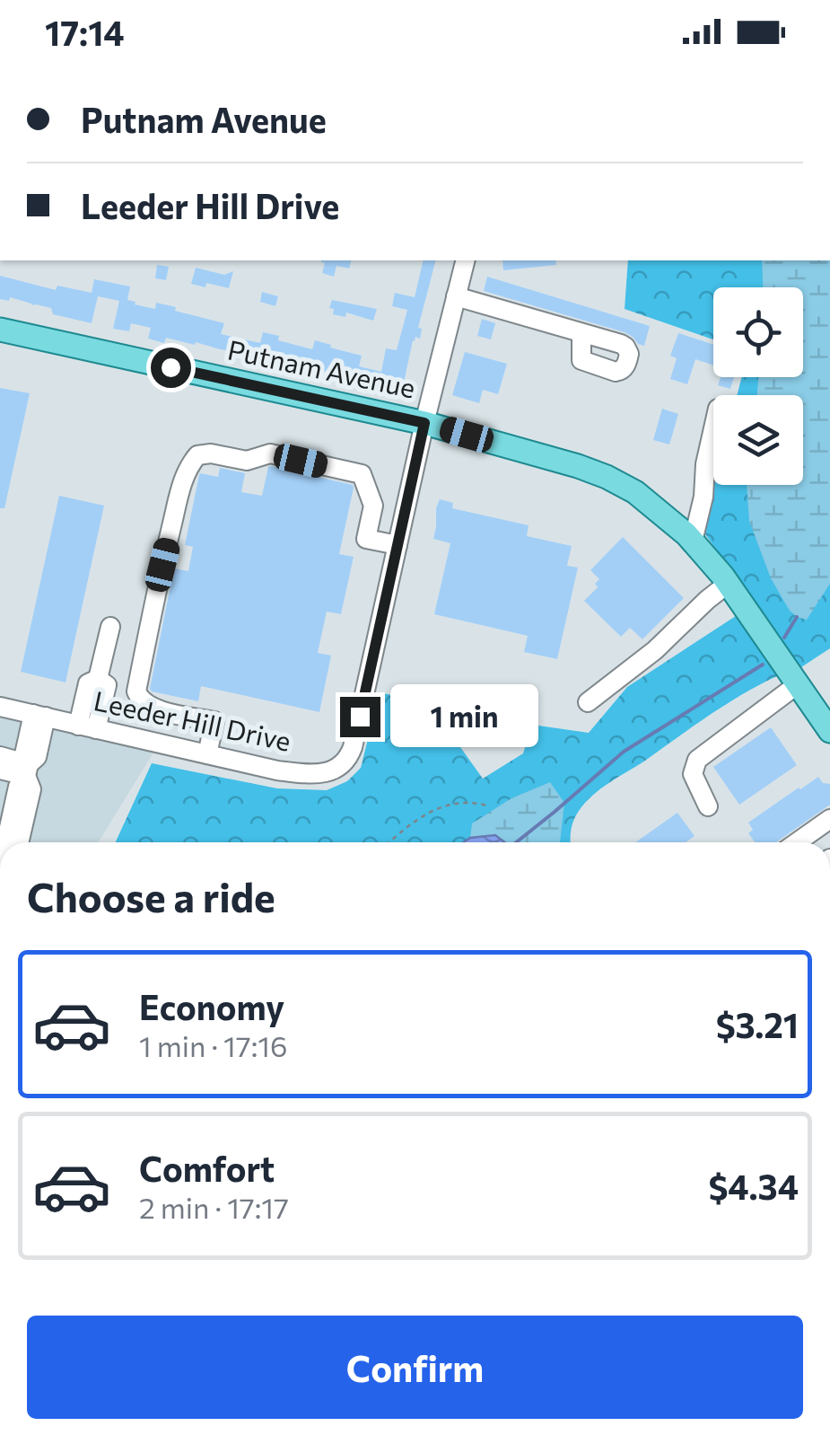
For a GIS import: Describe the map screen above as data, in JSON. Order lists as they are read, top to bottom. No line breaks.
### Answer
{"streets":{"main road":["Putnam Avenue"],"street":["Leeder Hill Drive"]},"crossings":[["Putnam Avenue","Leeder Hill Drive"]],"page":{"status":"17:14","banner":["Putnam Avenue","Leeder Hill Drive"],"bubble":"1 min","heading":"Choose a ride","list":[{"name":"Economy","note":"1 min · 17:16","value":"$3.21"},{"name":"Comfort","note":"2 min · 17:17","value":"$4.34"}],"buttons":"Confirm"}}
